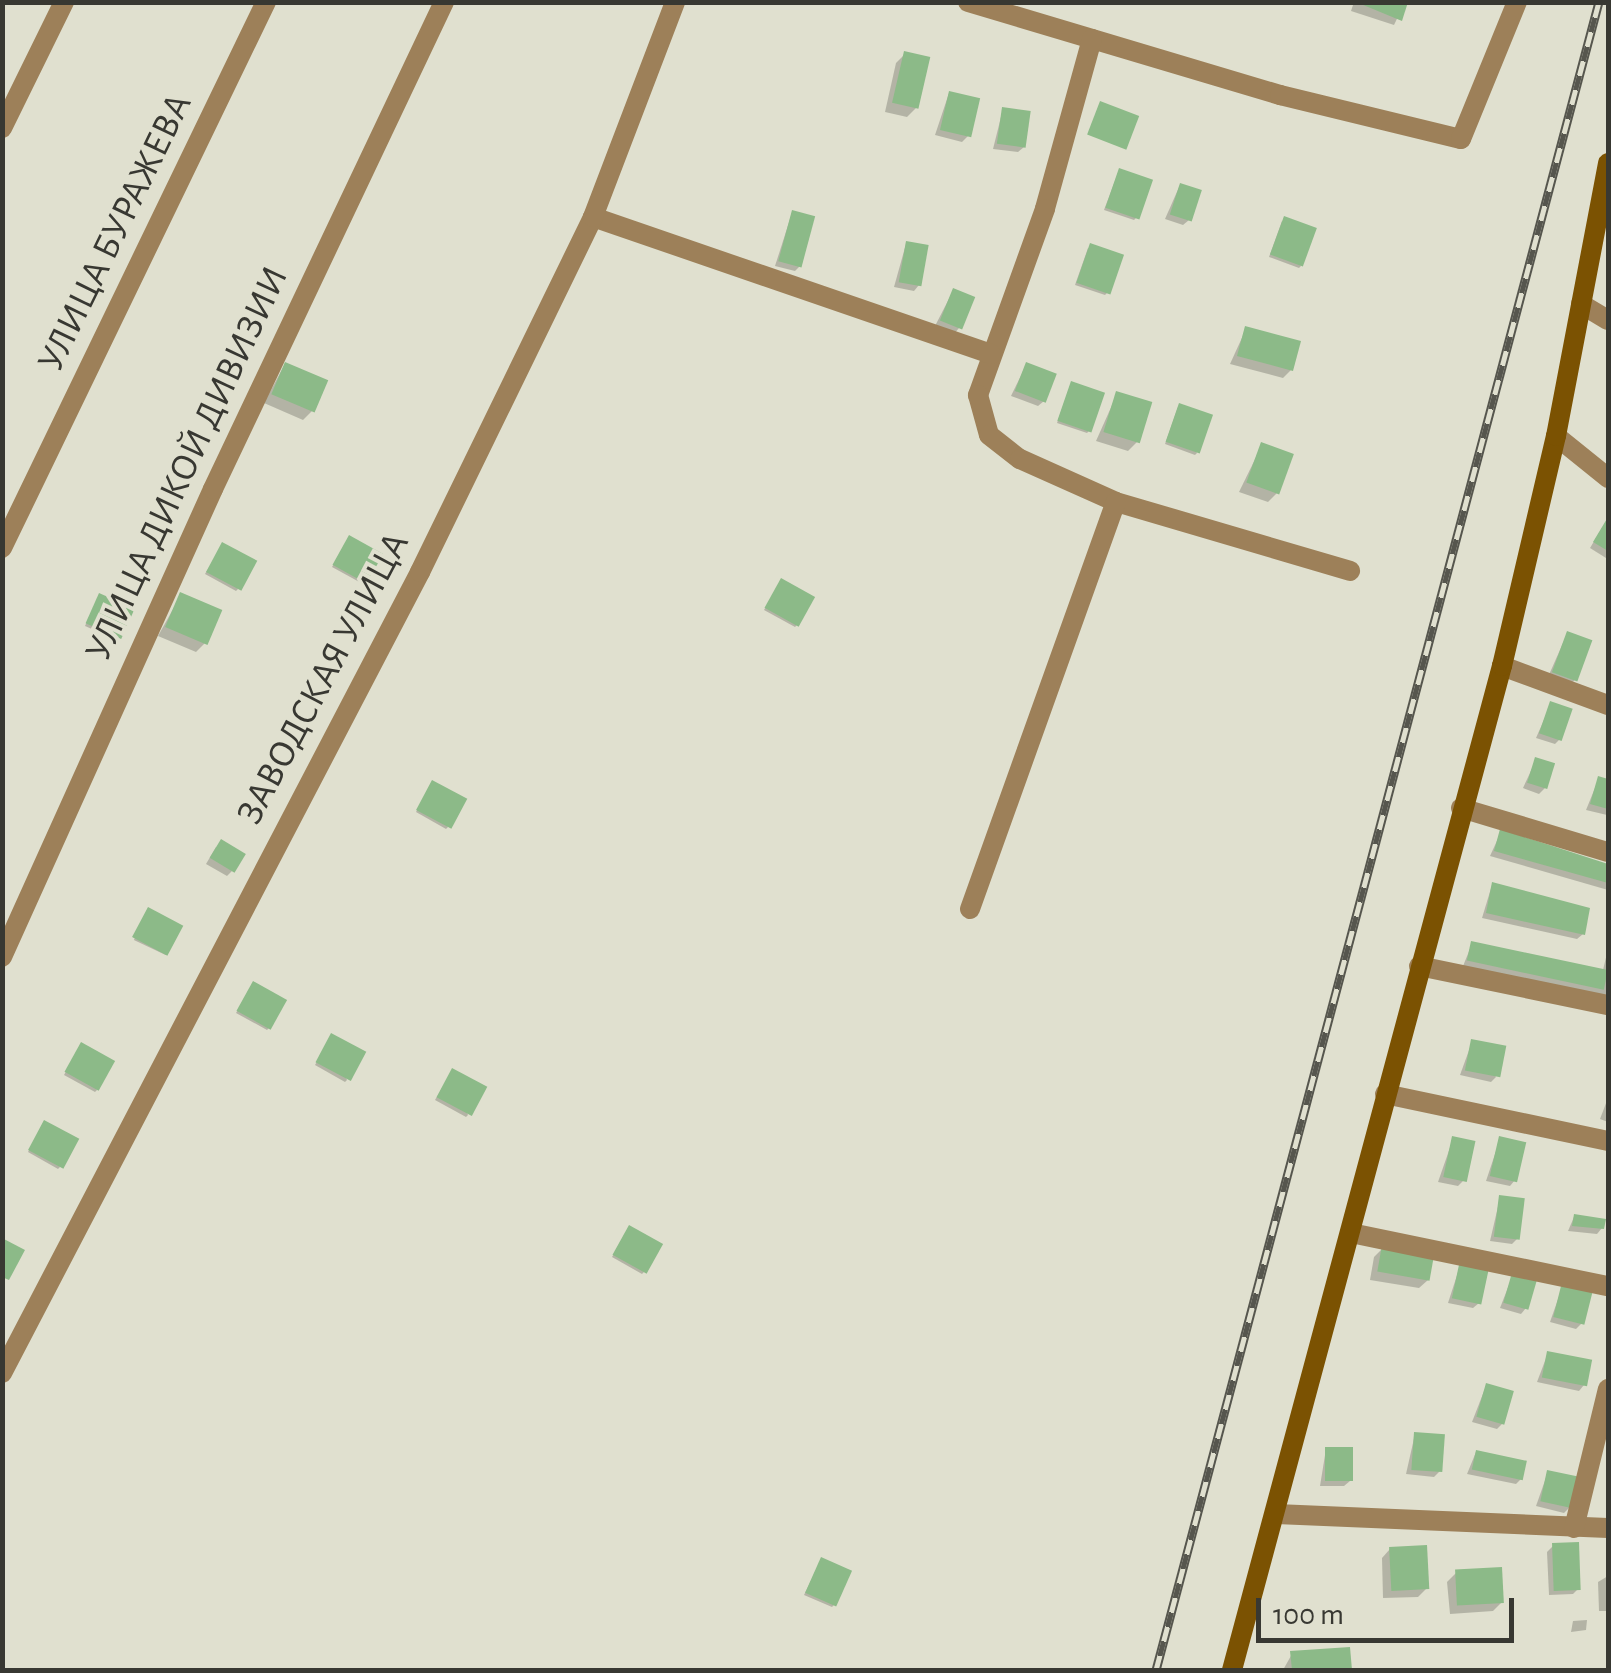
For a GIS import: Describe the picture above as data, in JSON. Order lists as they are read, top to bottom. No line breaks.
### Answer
{"streets":{"street":["УЛИЦА БУРАЖЕВА","УЛИЦА ДИКОЙ ДИВИЗИИ","ЗАВОДСКАЯ УЛИЦА"]},"scale_bar":"100 m"}
